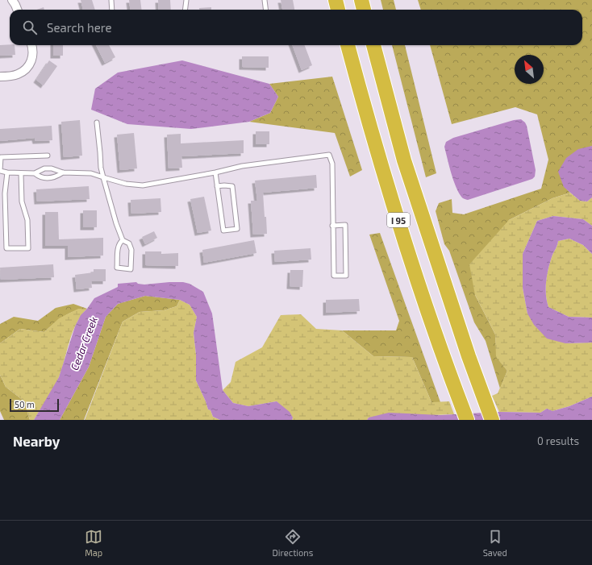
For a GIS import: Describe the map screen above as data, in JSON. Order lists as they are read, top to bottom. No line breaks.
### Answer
{"streets":{"highway":["I 95"]},"water":["Cedar Creek"],"scale_bar":"50 m","north":"top left","page":{"search":"Search here","scale":"50 m","heading":["Nearby","0 results"],"nav":["Map","Directions","Saved"]}}
